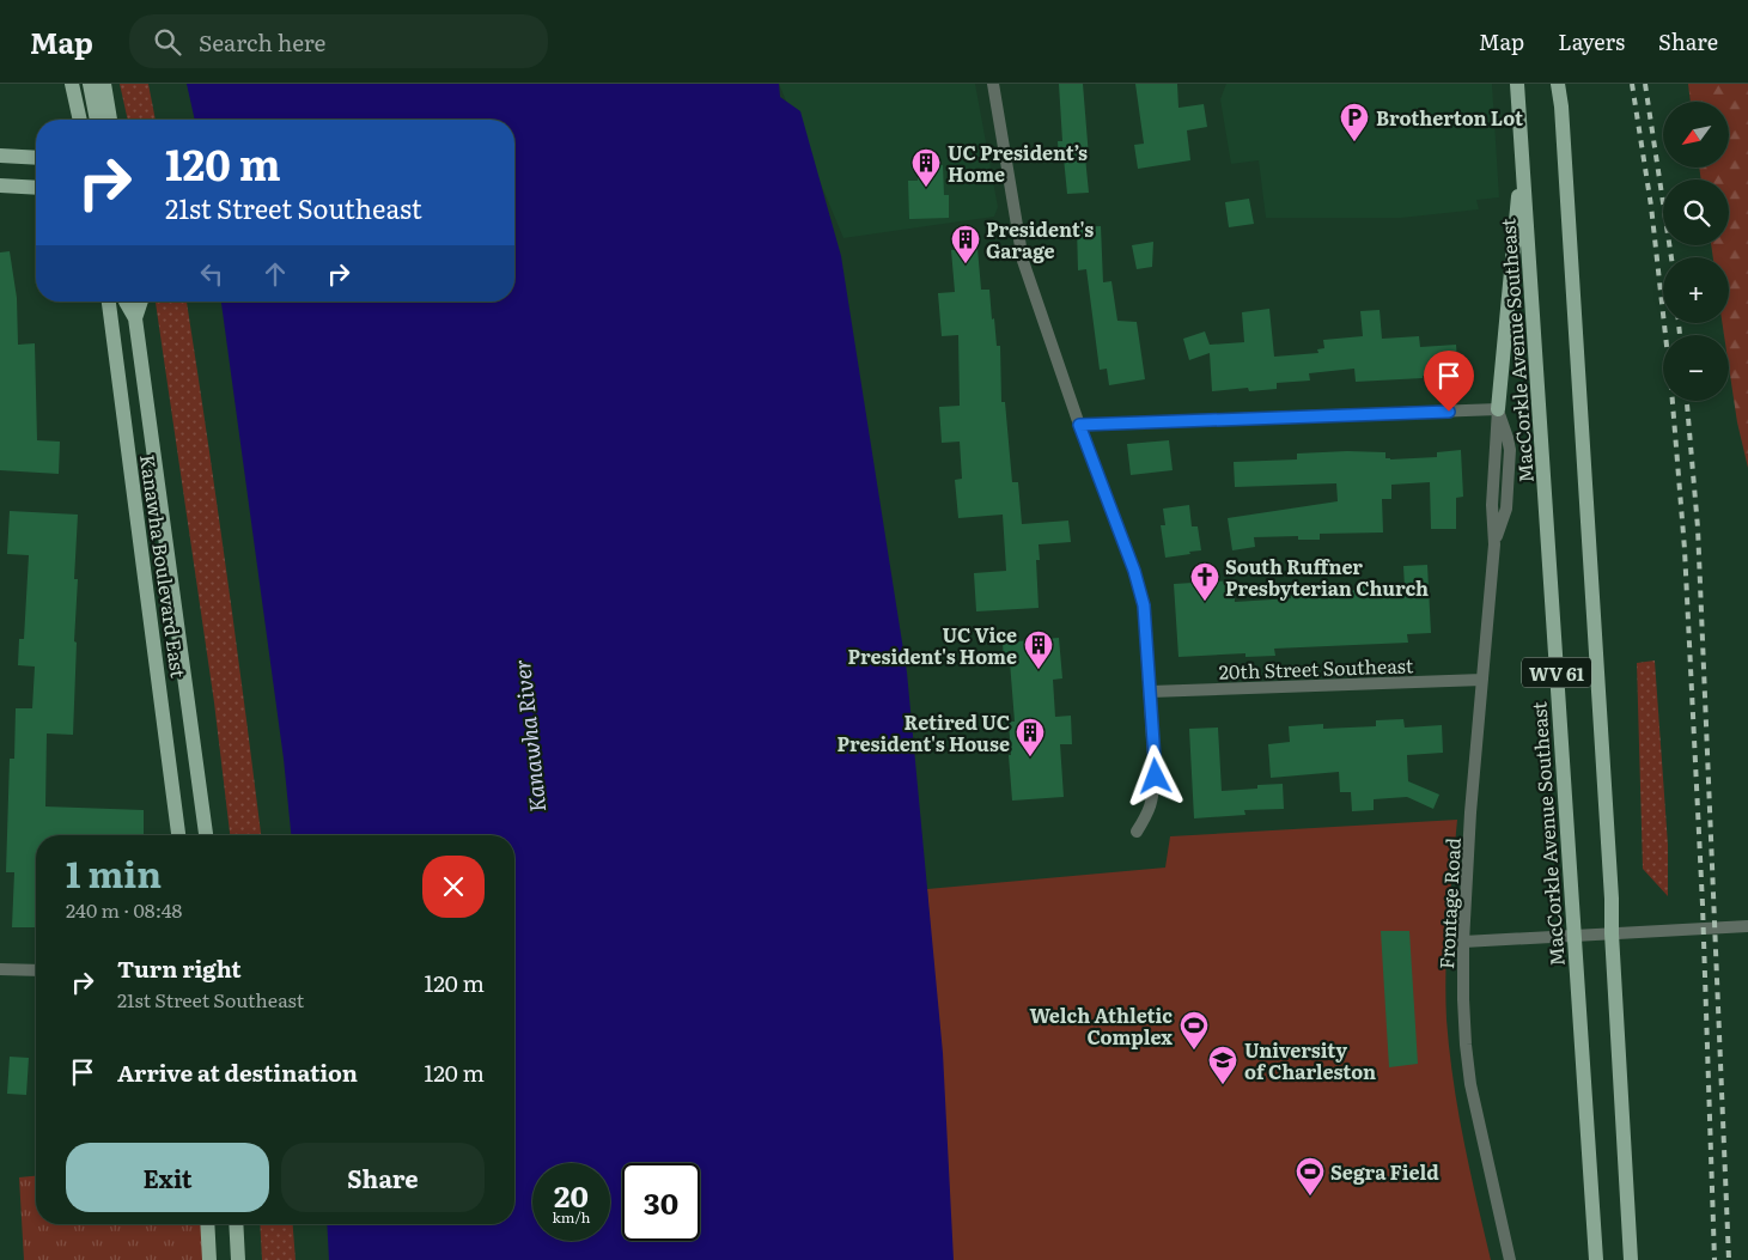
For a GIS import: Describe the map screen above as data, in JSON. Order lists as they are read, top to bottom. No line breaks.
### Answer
{"streets":{"main road":["MacCorkle Avenue Southeast","Kanawha Boulevard East","WV 61"],"street":["20th Street Southeast","Frontage Road"]},"crossings":[["20th Street Southeast","Frontage Road"]],"water":["Kanawha River"],"places":{"parking":["Brotherton Lot"],"building":["UC President’s Home","President's Garage","UC Vice President's Home","Retired UC President's House"],"church":["South Ruffner Presbyterian Church"],"sports":["Welch Athletic Complex","Segra Field"],"school or university":["University of Charleston"]},"north":"bottom left","page":{"header":"Map","search":"Search here","nav":["Map","Layers","Share"],"map_buttons":["+","−"],"turn":["120 m","21st Street Southeast"],"heading":["1 min","240 m · 08:48"],"list":[{"name":"Turn right","note":"21st Street Southeast","value":"120 m"},{"name":"Arrive at destination","value":"120 m"}],"buttons":["Exit","Share"],"speed":"20 km/h","limit":"30"}}
